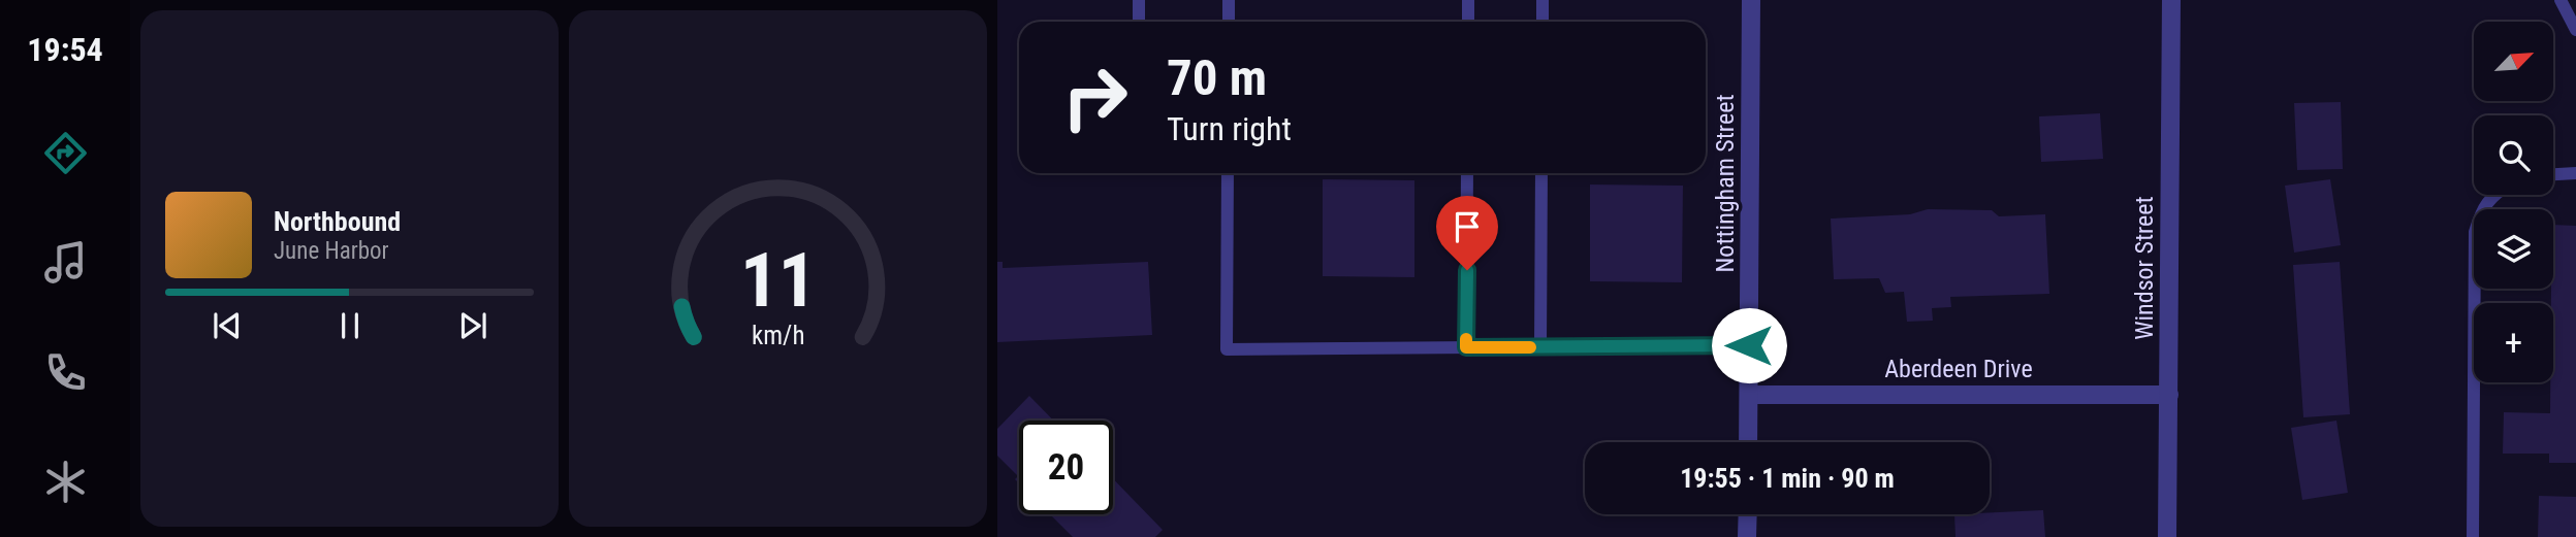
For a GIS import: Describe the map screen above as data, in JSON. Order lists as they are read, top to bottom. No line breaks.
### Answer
{"streets":{"street":["Nottingham Street","Windsor Street","Aberdeen Drive"]},"crossings":[["Nottingham Street","Aberdeen Drive"],["Windsor Street","Aberdeen Drive"]],"north":"top right","page":{"tabs":"19:54","map_buttons":"+","turn":["70 m","Turn right"],"song":["Northbound","June Harbor"],"limit":"20","trip":"19:55 · 1 min · 90 m","gauge":["11","km/h"]}}
